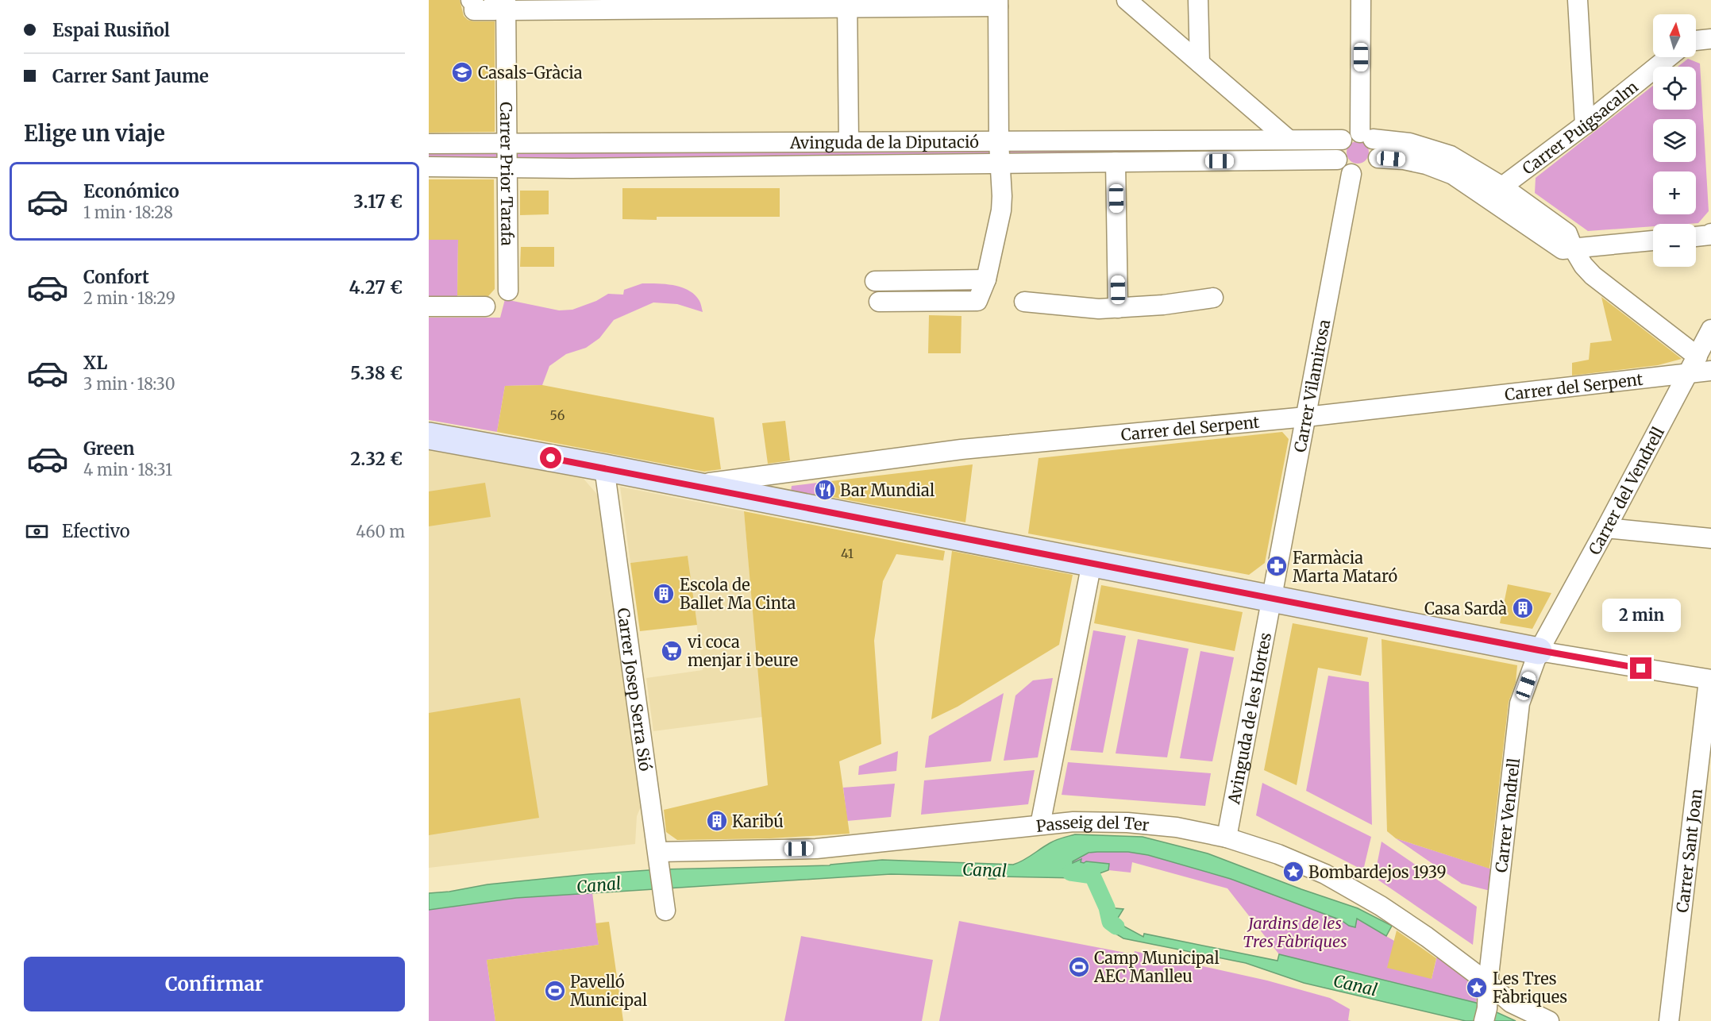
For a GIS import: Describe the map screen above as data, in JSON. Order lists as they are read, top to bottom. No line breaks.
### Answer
{"streets":{"street":["Carrer Puigsacalm","Avinguda de la Diputació","Carrer Prior Tarafa","Carrer Vilamirosa","Carrer del Serpent","Carrer del Vendrell","Carrer Josep Serra Sió","Avinguda de les Hortes","Carrer Vendrell","Passeig del Ter","Carrer Sant Joan"]},"crossings":[["Avinguda de la Diputació","Carrer Prior Tarafa"],["Avinguda de la Diputació","Carrer Vilamirosa"],["Carrer Vilamirosa","Carrer del Serpent"],["Carrer Vilamirosa","Avinguda de les Hortes"],["Carrer del Serpent","Carrer del Vendrell"],["Carrer del Vendrell","Carrer Vendrell"],["Carrer Josep Serra Sió","Passeig del Ter"],["Avinguda de les Hortes","Passeig del Ter"],["Carrer Vendrell","Passeig del Ter"]],"water":["Canal"],"parks":["Jardins de les Tres Fàbriques"],"places":{"school or university":["Casals-Gràcia"],"restaurant":["Bar Mundial"],"pharmacy":["Farmàcia Marta Mataró"],"building":["Escola de Ballet Ma Cinta","Casa Sardà","Karibú"],"supermarket":["vi coca menjar i beure"],"place":["Bombardejos 1939","Les Tres Fàbriques"],"sports":["Camp Municipal AEC Manlleu","Pavelló Municipal"]},"house_numbers":["56","41"],"north":"top","page":{"banner":["Espai Rusiñol","Carrer Sant Jaume"],"map_buttons":["+","−"],"heading":"Elige un viaje","list":[{"name":"Económico","note":"1 min · 18:28","value":"3.17 €"},{"name":"Confort","note":"2 min · 18:29","value":"4.27 €"},{"name":"XL","note":"3 min · 18:30","value":"5.38 €"},{"name":"Green","note":"4 min · 18:31","value":"2.32 €"}],"pay":["Efectivo","460 m"],"bubble":"2 min","buttons":"Confirmar"}}
